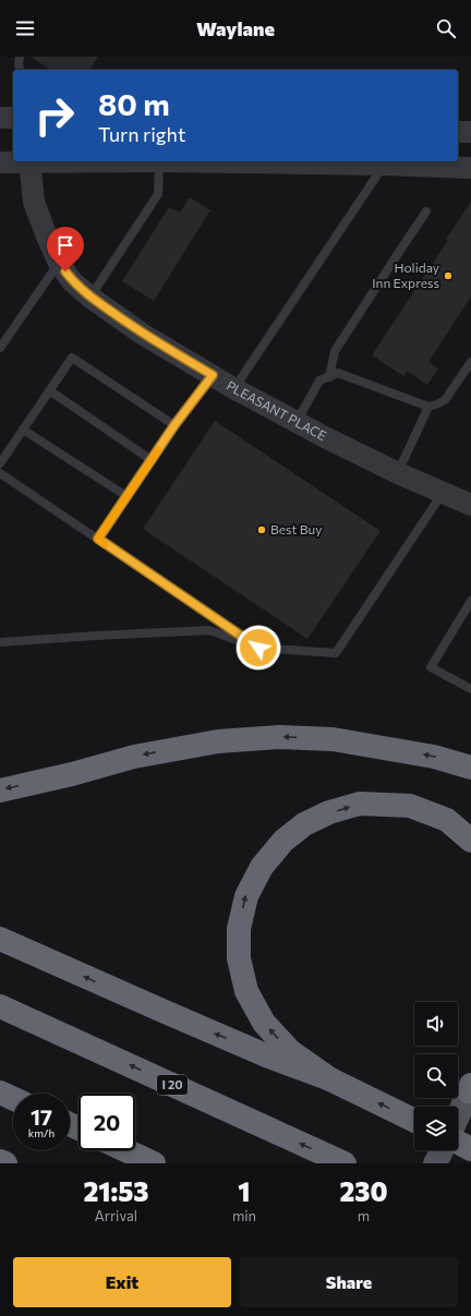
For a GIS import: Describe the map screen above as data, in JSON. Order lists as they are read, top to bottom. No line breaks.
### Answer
{"streets":{"highway":["I 20"],"street":["PLEASANT PLACE"]},"places":["Holiday Inn Express","Best Buy"],"page":{"header":"Waylane","turn":["80 m","Turn right"],"speed":"17 km/h","limit":"20","eta":["21:53","Arrival","1","min","230","m"],"buttons":["Exit","Share"]}}
